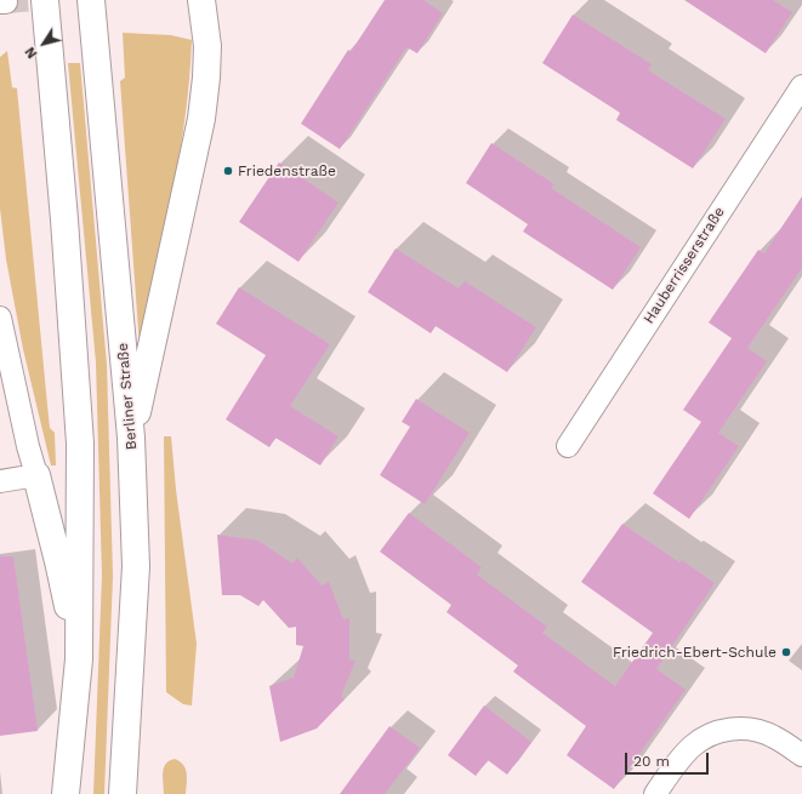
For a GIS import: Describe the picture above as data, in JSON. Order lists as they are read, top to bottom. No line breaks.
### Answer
{"streets":{"main road":["Berliner Straße"],"street":["Hauberrisserstraße"]},"places":["Friedenstraße","Friedrich-Ebert-Schule"],"scale_bar":"20 m","north":"bottom left"}
